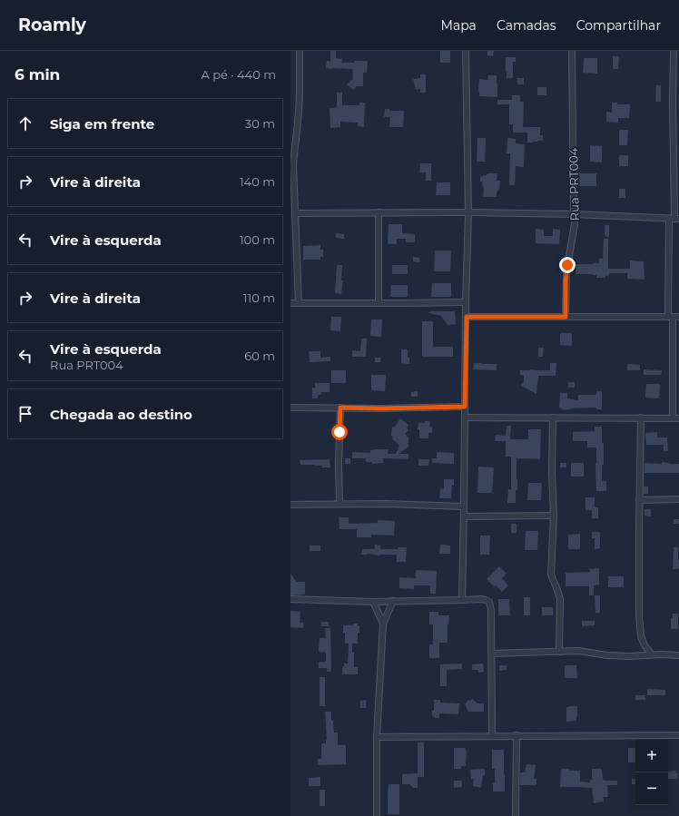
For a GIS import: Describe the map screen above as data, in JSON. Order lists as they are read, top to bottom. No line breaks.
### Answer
{"streets":{"street":["Rua PRT004"]},"page":{"header":"Roamly","nav":["Mapa","Camadas","Compartilhar"],"heading":["6 min","A pé · 440 m"],"list":[["Siga em frente","30 m"],["Vire à direita","140 m"],["Vire à esquerda","100 m"],["Vire à direita","110 m"],["Vire à esquerda","Rua PRT004","60 m"],"Chegada ao destino"],"map_buttons":["+","−"]}}
